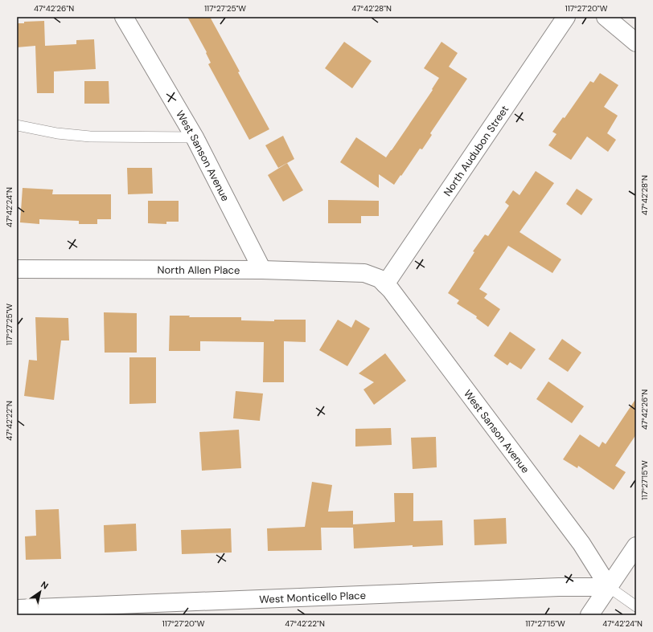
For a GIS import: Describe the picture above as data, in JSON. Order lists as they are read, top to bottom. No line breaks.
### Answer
{"streets":{"street":["North Audubon Street","West Sanson Avenue","North Allen Place","West Monticello Place"]},"crossings":[["North Audubon Street","West Sanson Avenue"],["North Audubon Street","North Allen Place"],["West Sanson Avenue","North Allen Place"],["West Sanson Avenue","West Monticello Place"]],"north":"top right","coordinates":["47°42'26\"N","117°27'25\"W","47°42'28\"N","117°27'20\"W","47°42'24\"N","47°42'22\"N","117°27'15\"W"]}
